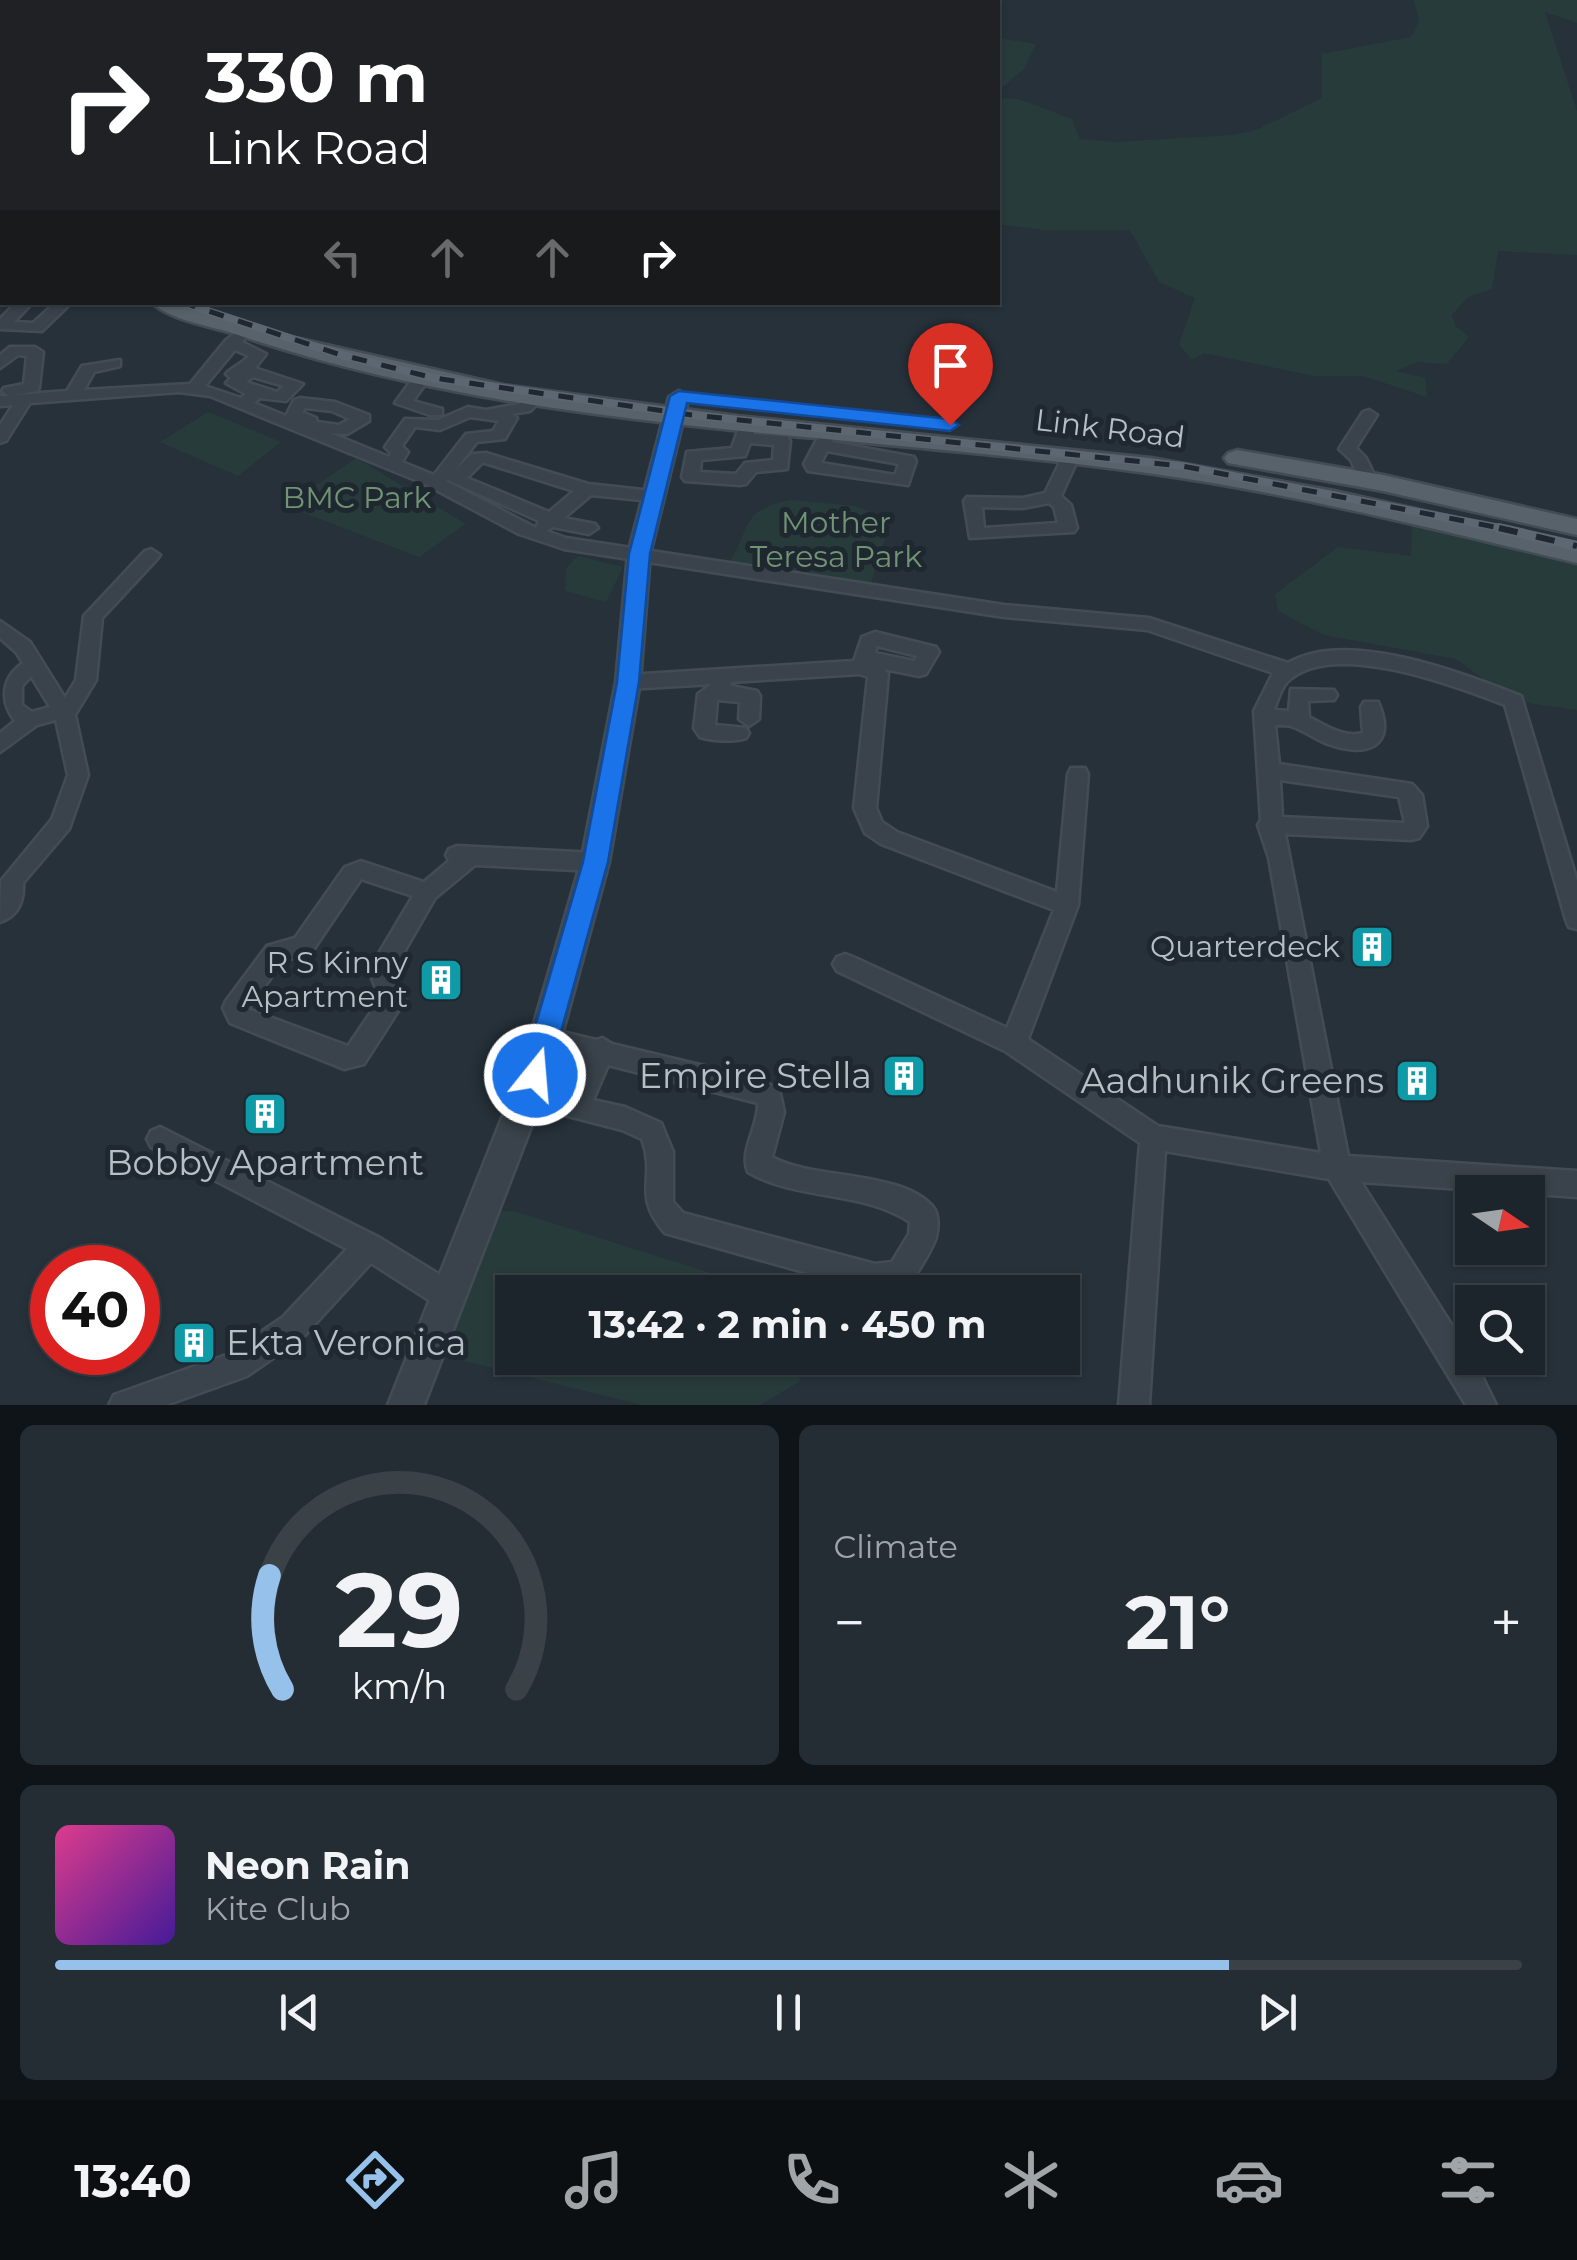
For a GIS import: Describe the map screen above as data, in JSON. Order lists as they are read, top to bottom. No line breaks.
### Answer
{"streets":{"main road":["Link Road"]},"parks":["BMC Park","Mother Teresa Park"],"places":{"building":["Quarterdeck","R S Kinny Apartment","Empire Stella","Aadhunik Greens","Bobby Apartment","Ekta Veronica"]},"north":"right","page":{"turn":["330 m","Link Road"],"limit":"40","trip":"13:42 · 2 min · 450 m","tile":"Climate","heat":["−","21°","+"],"song":["Neon Rain","Kite Club"],"tabs":"13:40","gauge":["29","km/h"]}}
